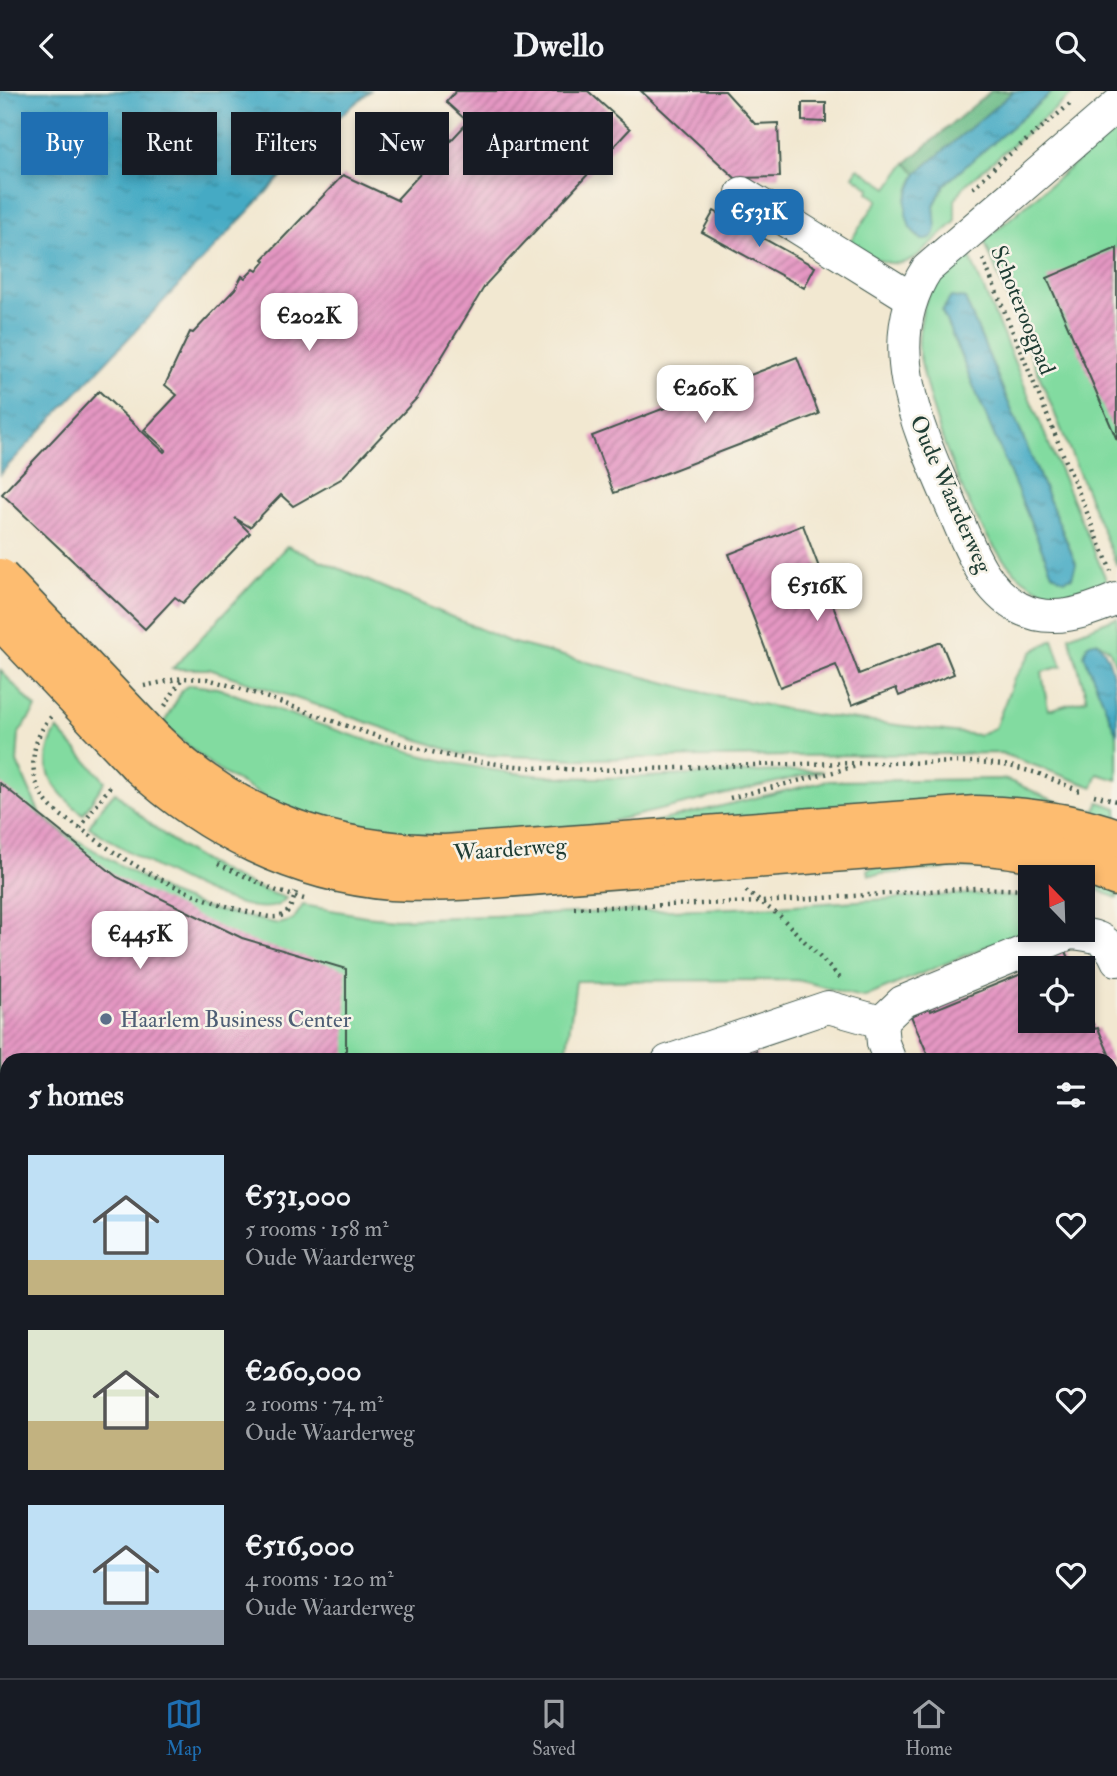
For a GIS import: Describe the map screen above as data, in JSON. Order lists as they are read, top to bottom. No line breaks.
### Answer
{"streets":{"main road":["Waarderweg"],"street":["Oude Waarderweg"],"path":["Schoteroogpad"]},"crossings":[["Schoteroogpad","Oude Waarderweg"]],"places":["Haarlem Business Center"],"north":"top left","page":{"header":"Dwello","chip":["Buy","Rent","Filters","New","Apartment"],"price":["€531K","€202K","€260K","€516K","€445K"],"heading":"5 homes","list":[{"name":"€531,000","note":"5 rooms · 158 m² · Oude Waarderweg"},{"name":"€260,000","note":"2 rooms · 74 m² · Oude Waarderweg"},{"name":"€516,000","note":"4 rooms · 120 m² · Oude Waarderweg"}],"tabs":["Map","Saved","Home"]}}
